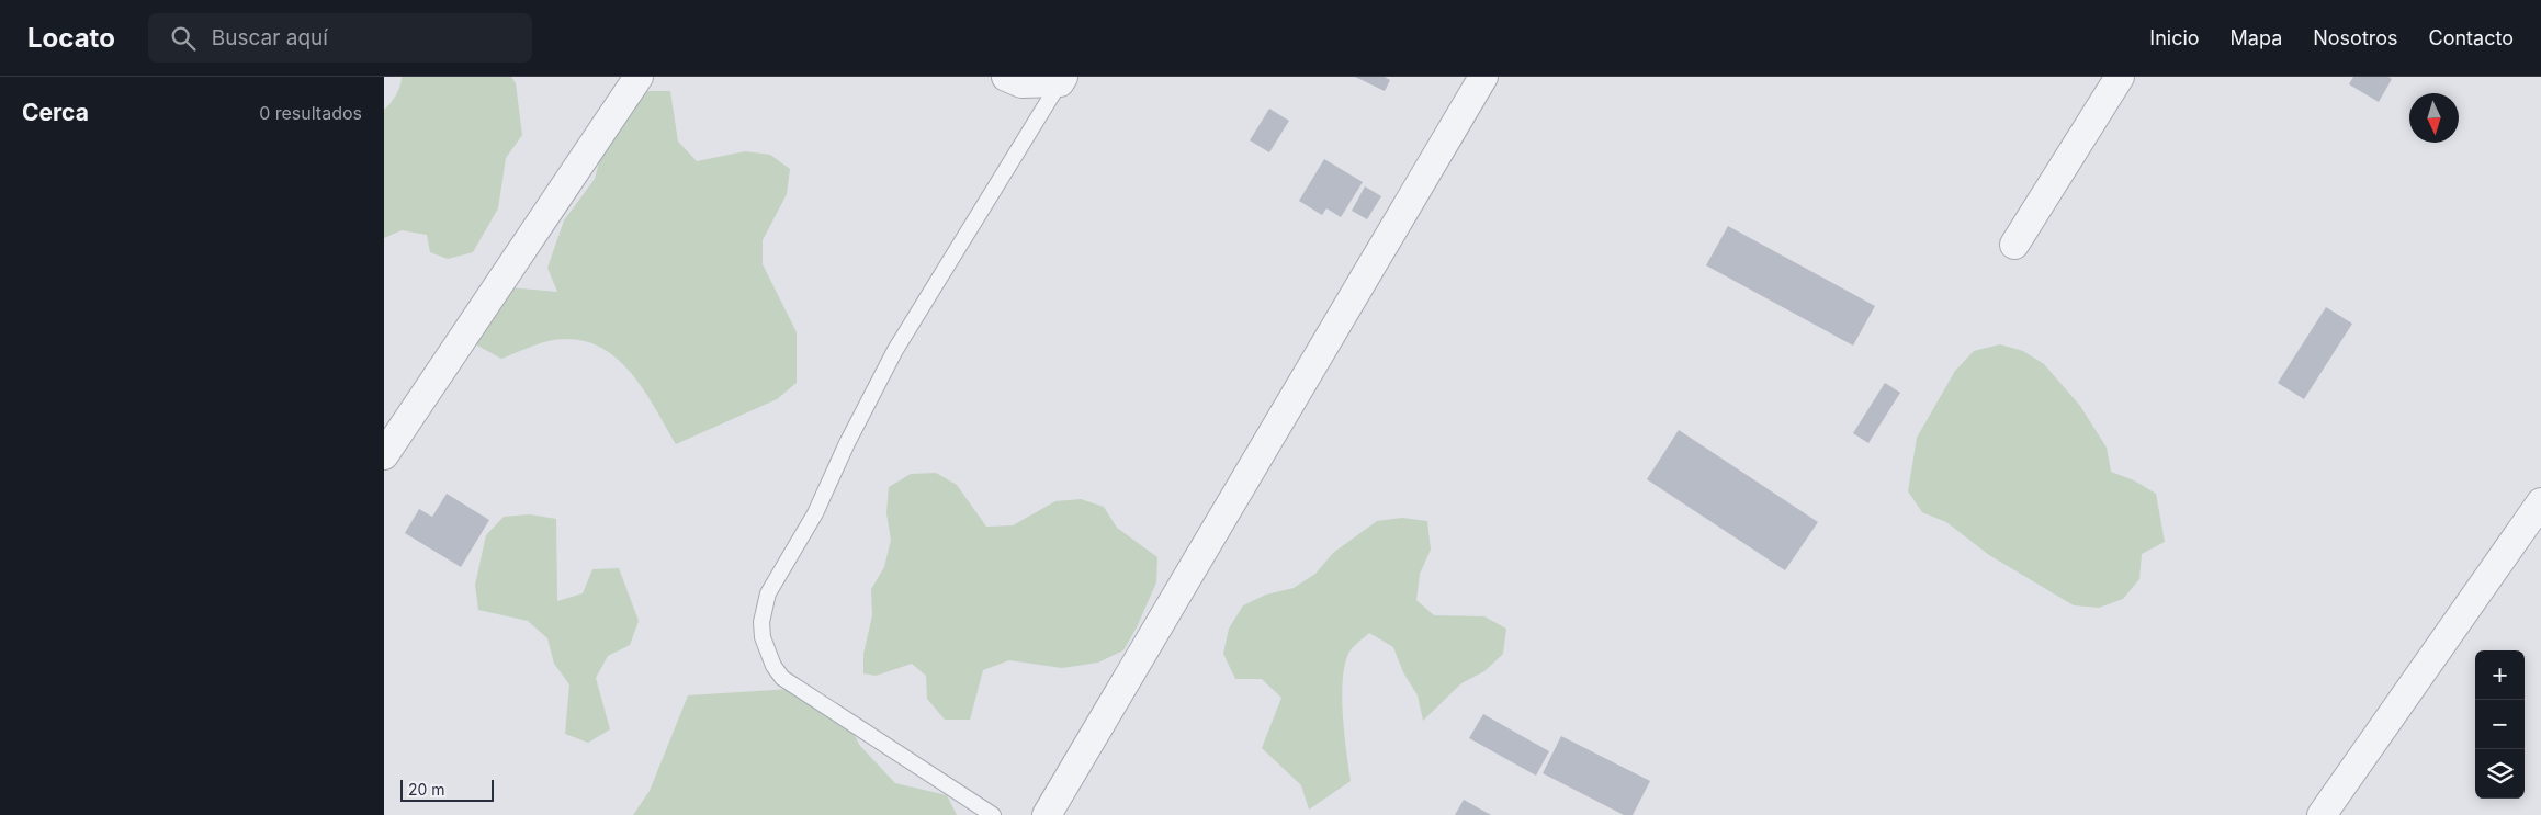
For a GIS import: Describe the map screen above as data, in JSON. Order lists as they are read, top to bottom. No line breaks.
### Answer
{"scale_bar":"20 m","north":"bottom","page":{"header":"Locato","search":"Buscar aquí","nav":["Inicio","Mapa","Nosotros","Contacto"],"heading":["Cerca","0 resultados"],"map_buttons":["+","−"],"scale":"20 m"}}
